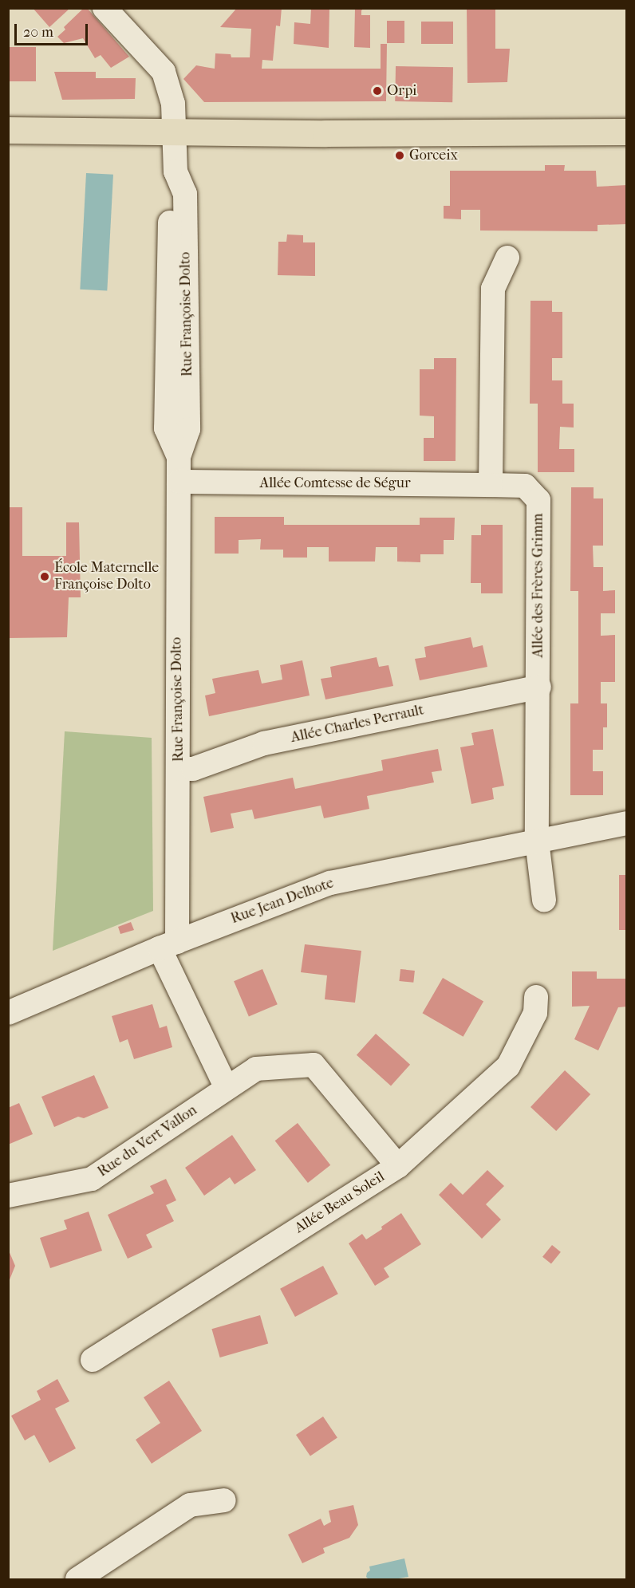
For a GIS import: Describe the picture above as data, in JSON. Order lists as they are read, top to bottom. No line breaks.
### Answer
{"streets":{"street":["Rue Françoise Dolto","Allée Comtesse de Ségur","Allée des Frères Grimm","Allée Charles Perrault","Rue Jean Delhote","Rue du Vert Vallon","Allée Beau Soleil"]},"crossings":[["Rue Françoise Dolto","Allée Comtesse de Ségur"],["Rue Françoise Dolto","Allée Charles Perrault"],["Rue Françoise Dolto","Rue Jean Delhote"],["Allée Comtesse de Ségur","Allée des Frères Grimm"],["Allée des Frères Grimm","Allée Charles Perrault"],["Allée des Frères Grimm","Rue Jean Delhote"],["Rue du Vert Vallon","Allée Beau Soleil"]],"places":["Orpi","Gorceix","École Maternelle Françoise Dolto"],"scale_bar":"20 m"}
